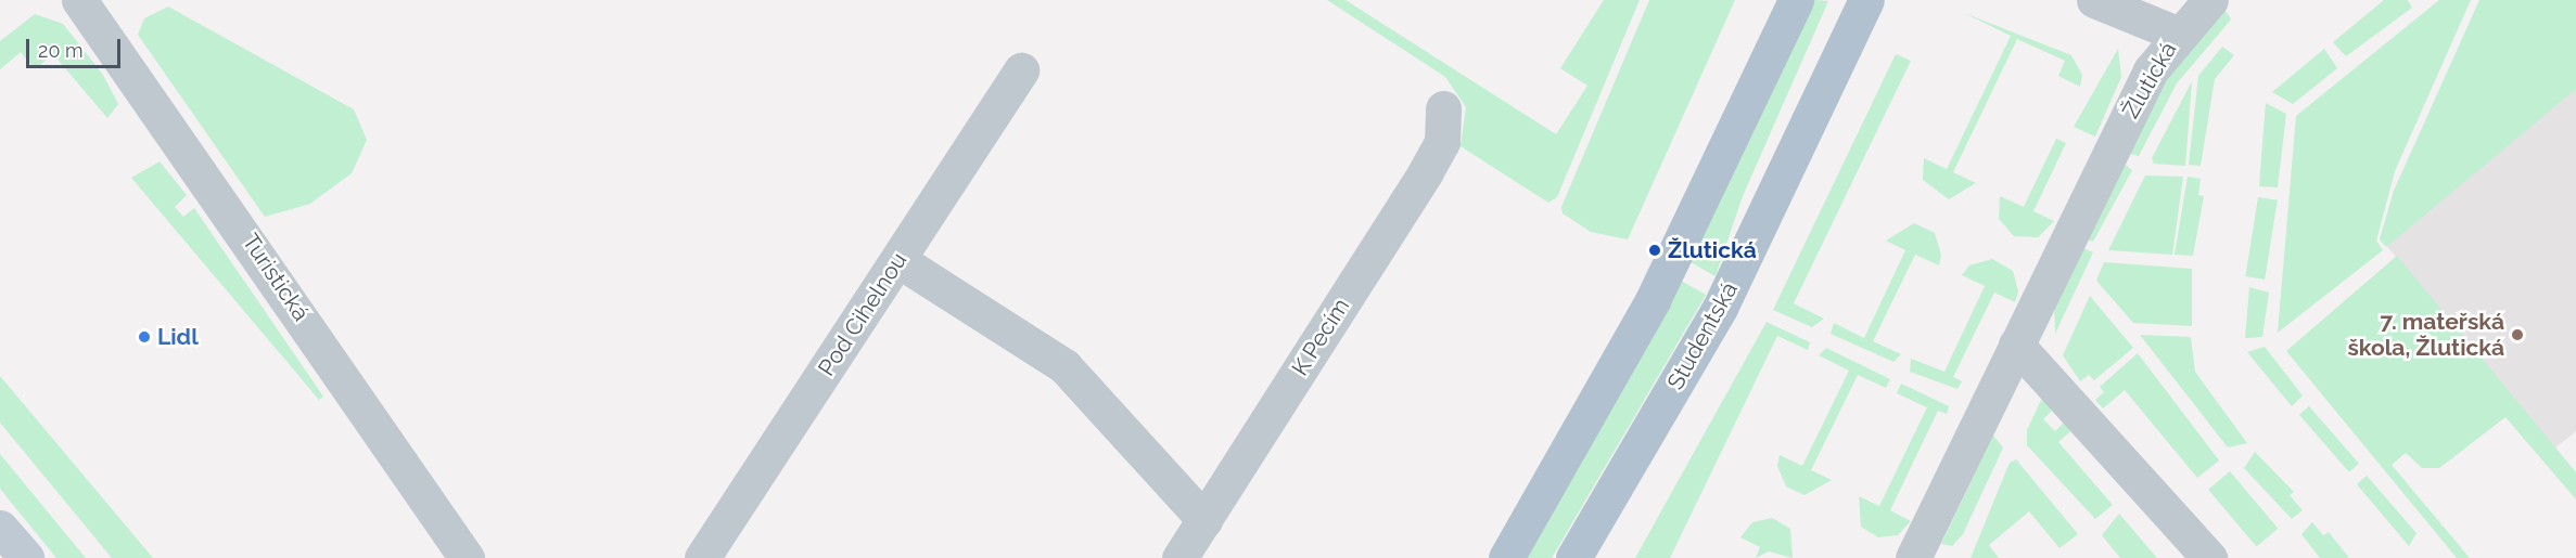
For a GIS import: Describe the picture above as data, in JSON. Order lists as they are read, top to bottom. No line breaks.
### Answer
{"streets":{"main road":["Studentská"],"street":["Žlutická","Turistická","Pod Cihelnou","K Pecím"]},"places":["Žlutická","7. mateřská škola, Žlutická","Lidl"],"scale_bar":"20 m"}
